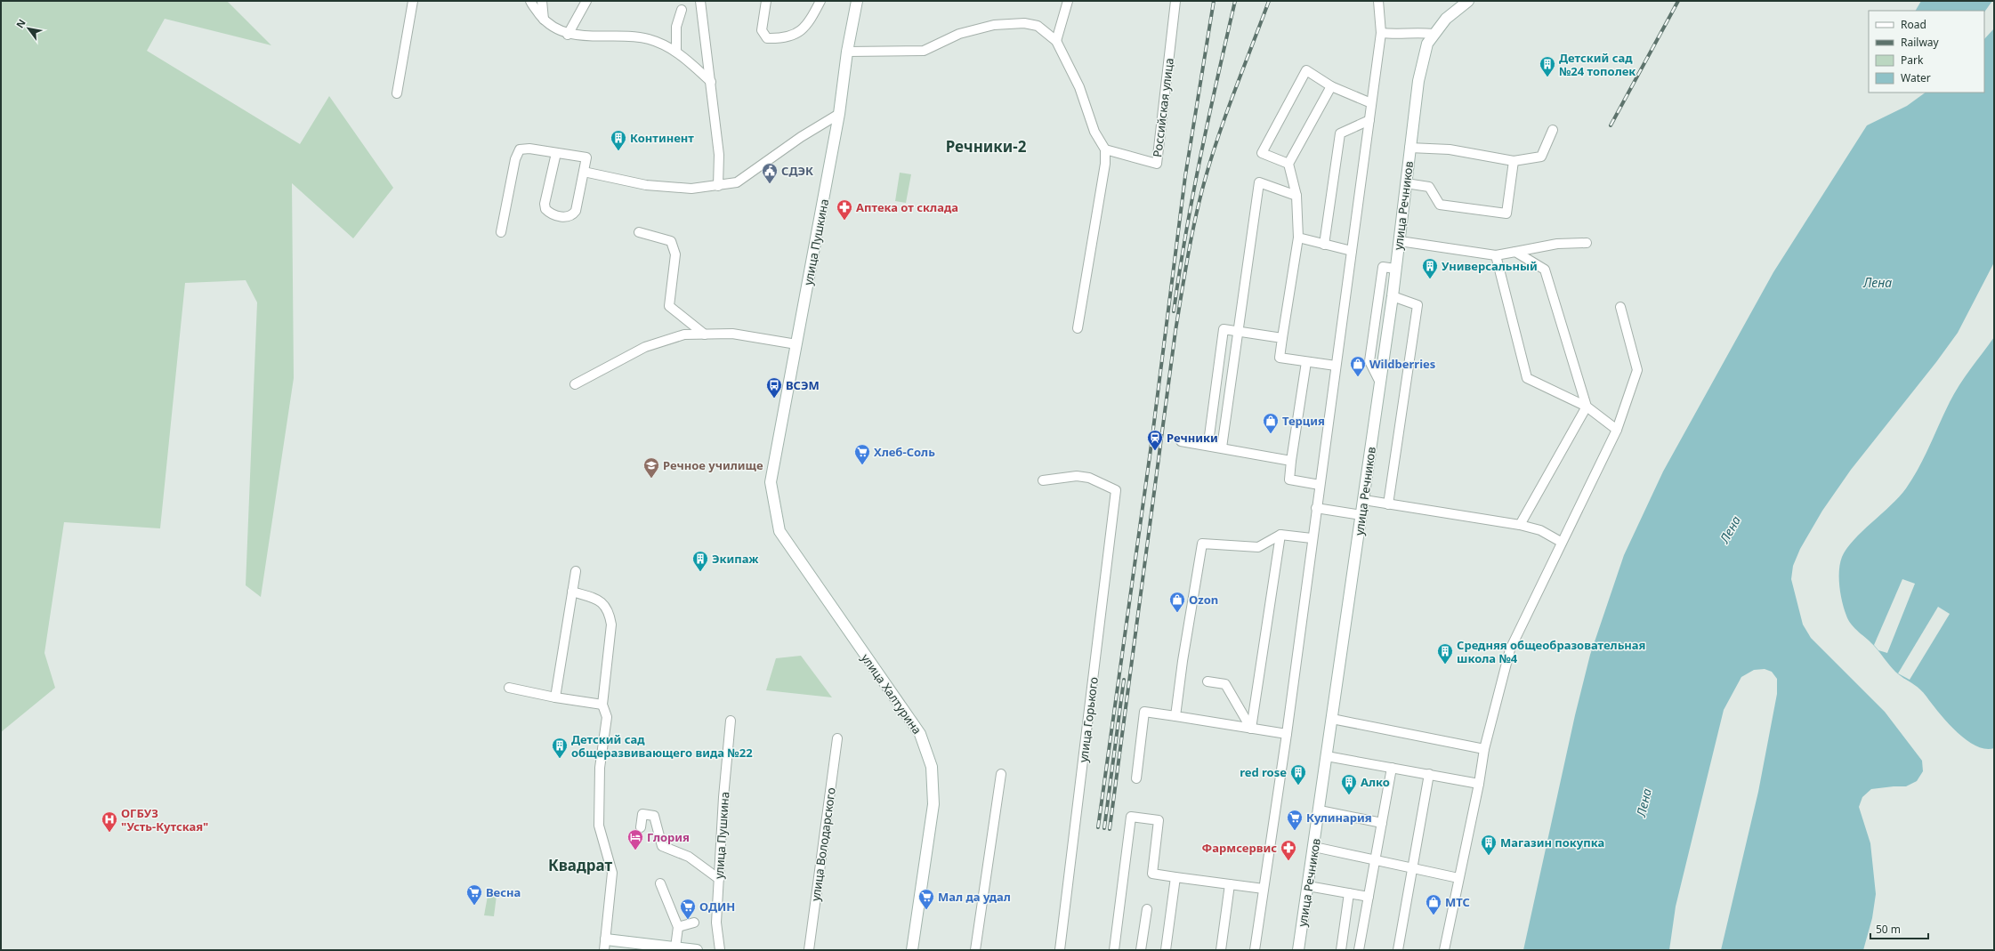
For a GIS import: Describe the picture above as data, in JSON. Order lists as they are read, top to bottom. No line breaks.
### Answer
{"streets":{"street":["Российская улица","улица Речников","улица Пушкина","улица Халтурина","улица Горького","улица Володарского"]},"crossings":[["улица Пушкина","улица Халтурина"]],"districts":["Речники-2","Квадрат"],"water":["Лена"],"places":{"building":["Детский сад №24 тополек","Континент","Универсальный","Экипаж","Средняя общеобразовательная школа №4","Детский сад общеразвивающего вида №22","red rose","Алко","Магазин покупка"],"public building":["СДЭК"],"pharmacy":["Аптека от склада","Фармсервис"],"shop":["Wildberries","Терция","Ozon","МТС"],"bus stop":["ВСЭМ"],"station":["Речники"],"supermarket":["Хлеб-Соль","Кулинария","Весна","Мал да удал","ОДИН"],"school or university":["Речное училище"],"hospital":["ОГБУЗ \"Усть-Кутская\""],"hotel":["Глория"]},"legend":["Road","Railway","Park","Water"],"scale_bar":"50 m","north":"top left"}
